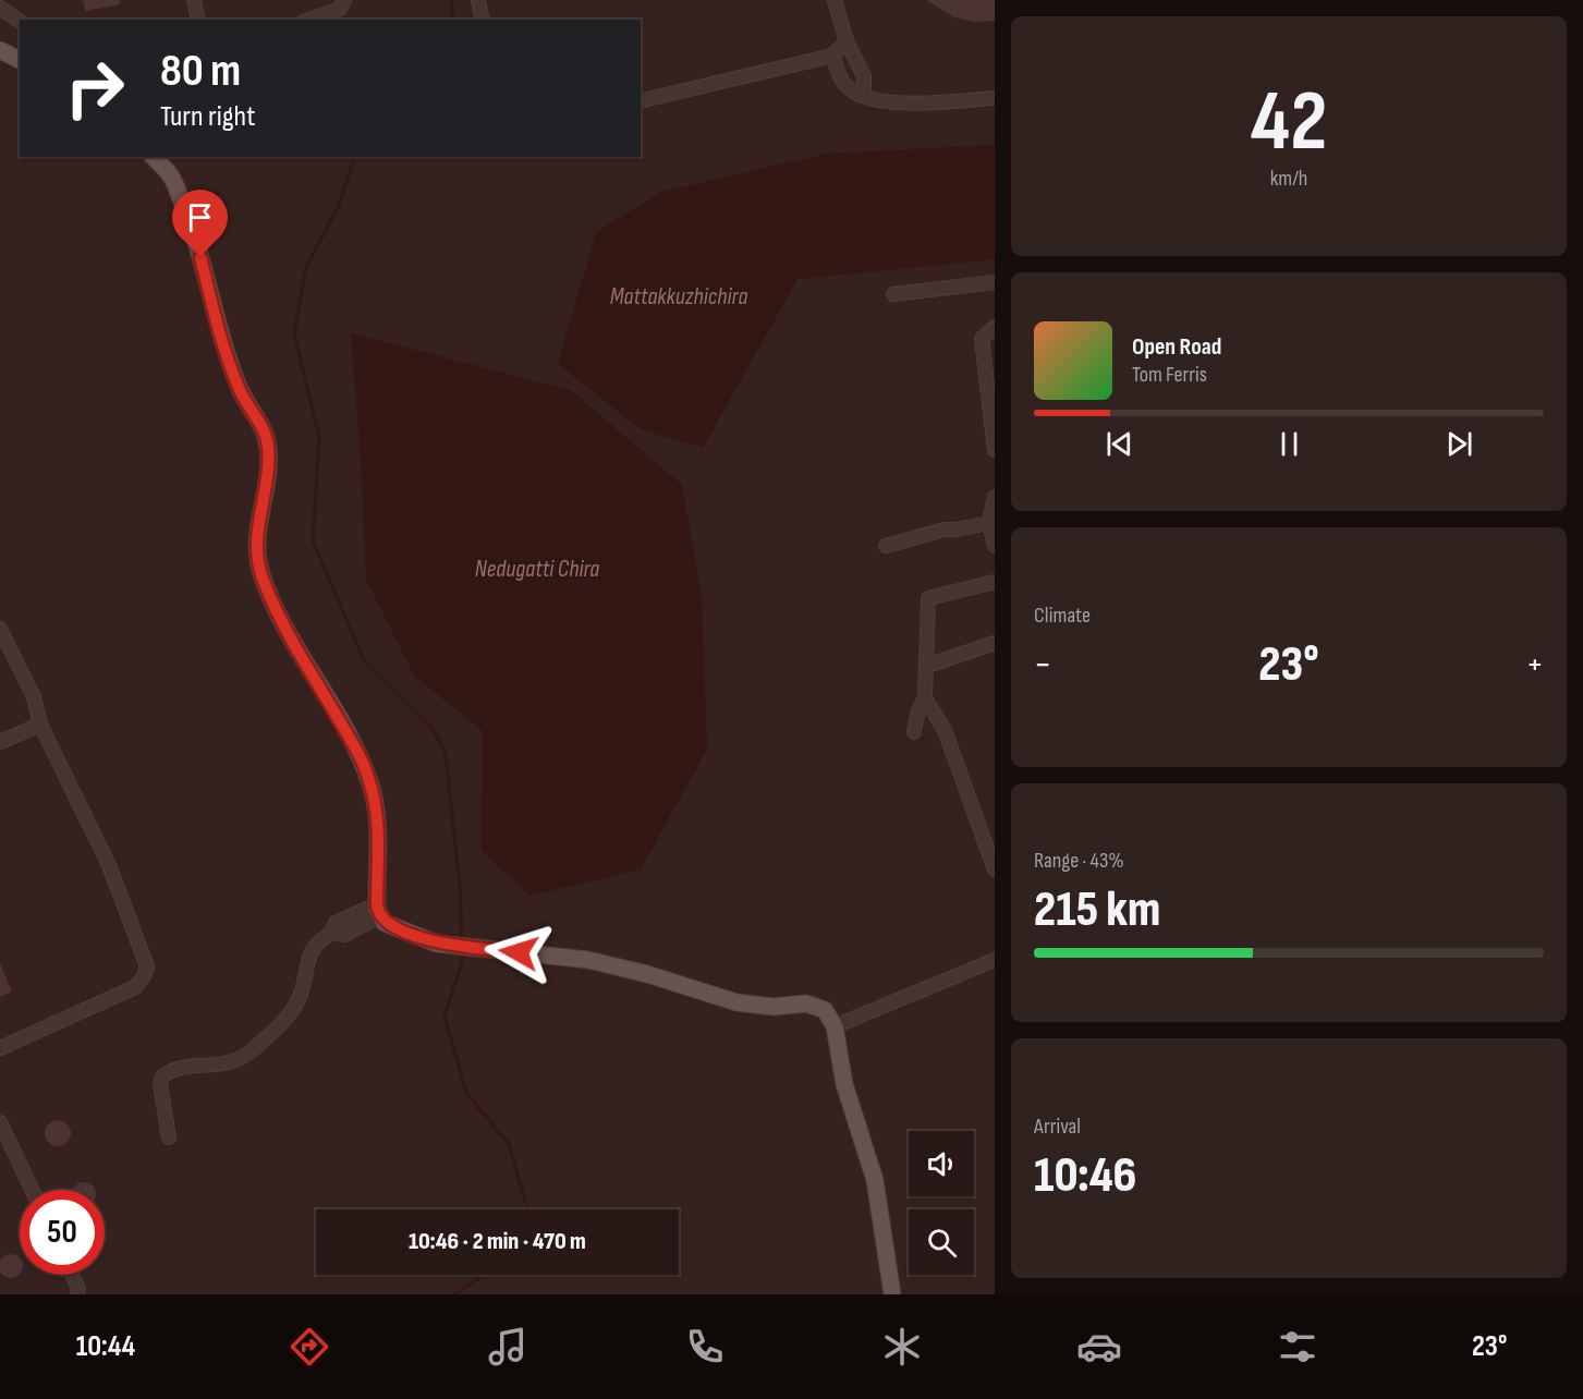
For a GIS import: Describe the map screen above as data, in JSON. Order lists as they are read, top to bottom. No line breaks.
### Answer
{"water":["Mattakkuzhichira","Nedugatti Chira"],"page":{"tile":[["42","km/h"],"Climate",["Range · 43%","215 km"],["Arrival","10:46"]],"turn":["80 m","Turn right"],"song":["Open Road","Tom Ferris"],"heat":["−","23°","+"],"limit":"50","trip":"10:46 · 2 min · 470 m","tabs":["10:44","23°"]}}
